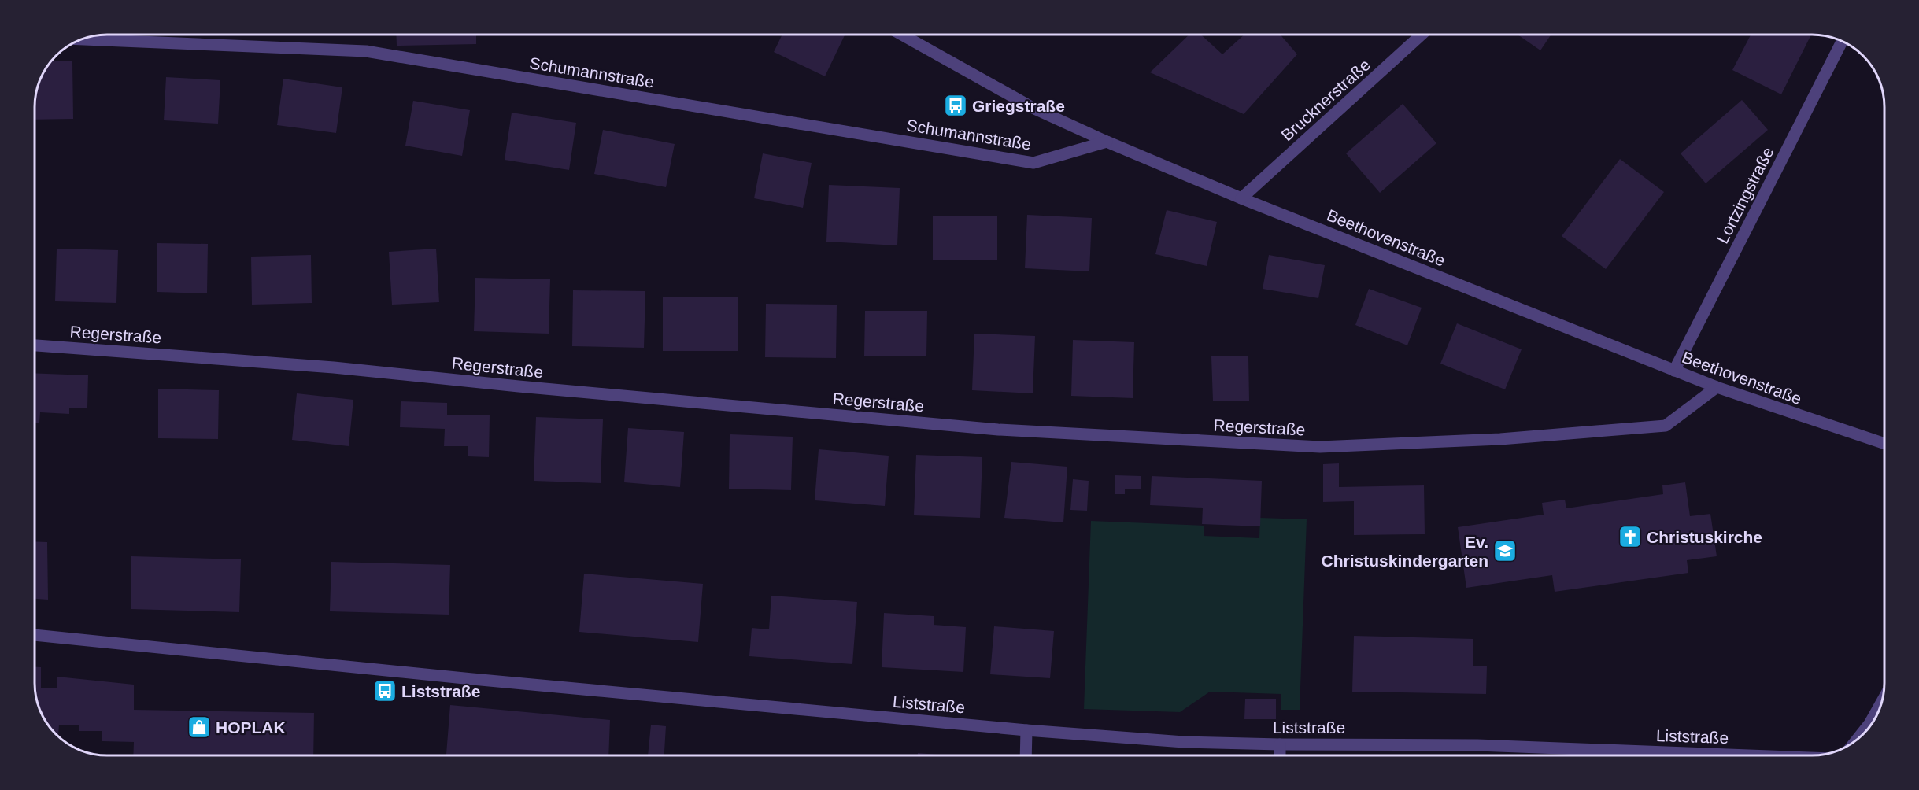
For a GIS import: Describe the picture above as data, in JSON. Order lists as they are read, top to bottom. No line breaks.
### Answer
{"streets":{"street":["Schumannstraße","Brucknerstraße","Lortzingstraße","Beethovenstraße","Regerstraße","Liststraße"]},"crossings":[["Schumannstraße","Beethovenstraße"],["Brucknerstraße","Beethovenstraße"],["Lortzingstraße","Beethovenstraße"],["Beethovenstraße","Regerstraße"]],"places":{"bus stop":["Griegstraße","Liststraße"],"church":["Christuskirche"],"school or university":["Ev. Christuskindergarten"],"shop":["HOPLAK"]}}
